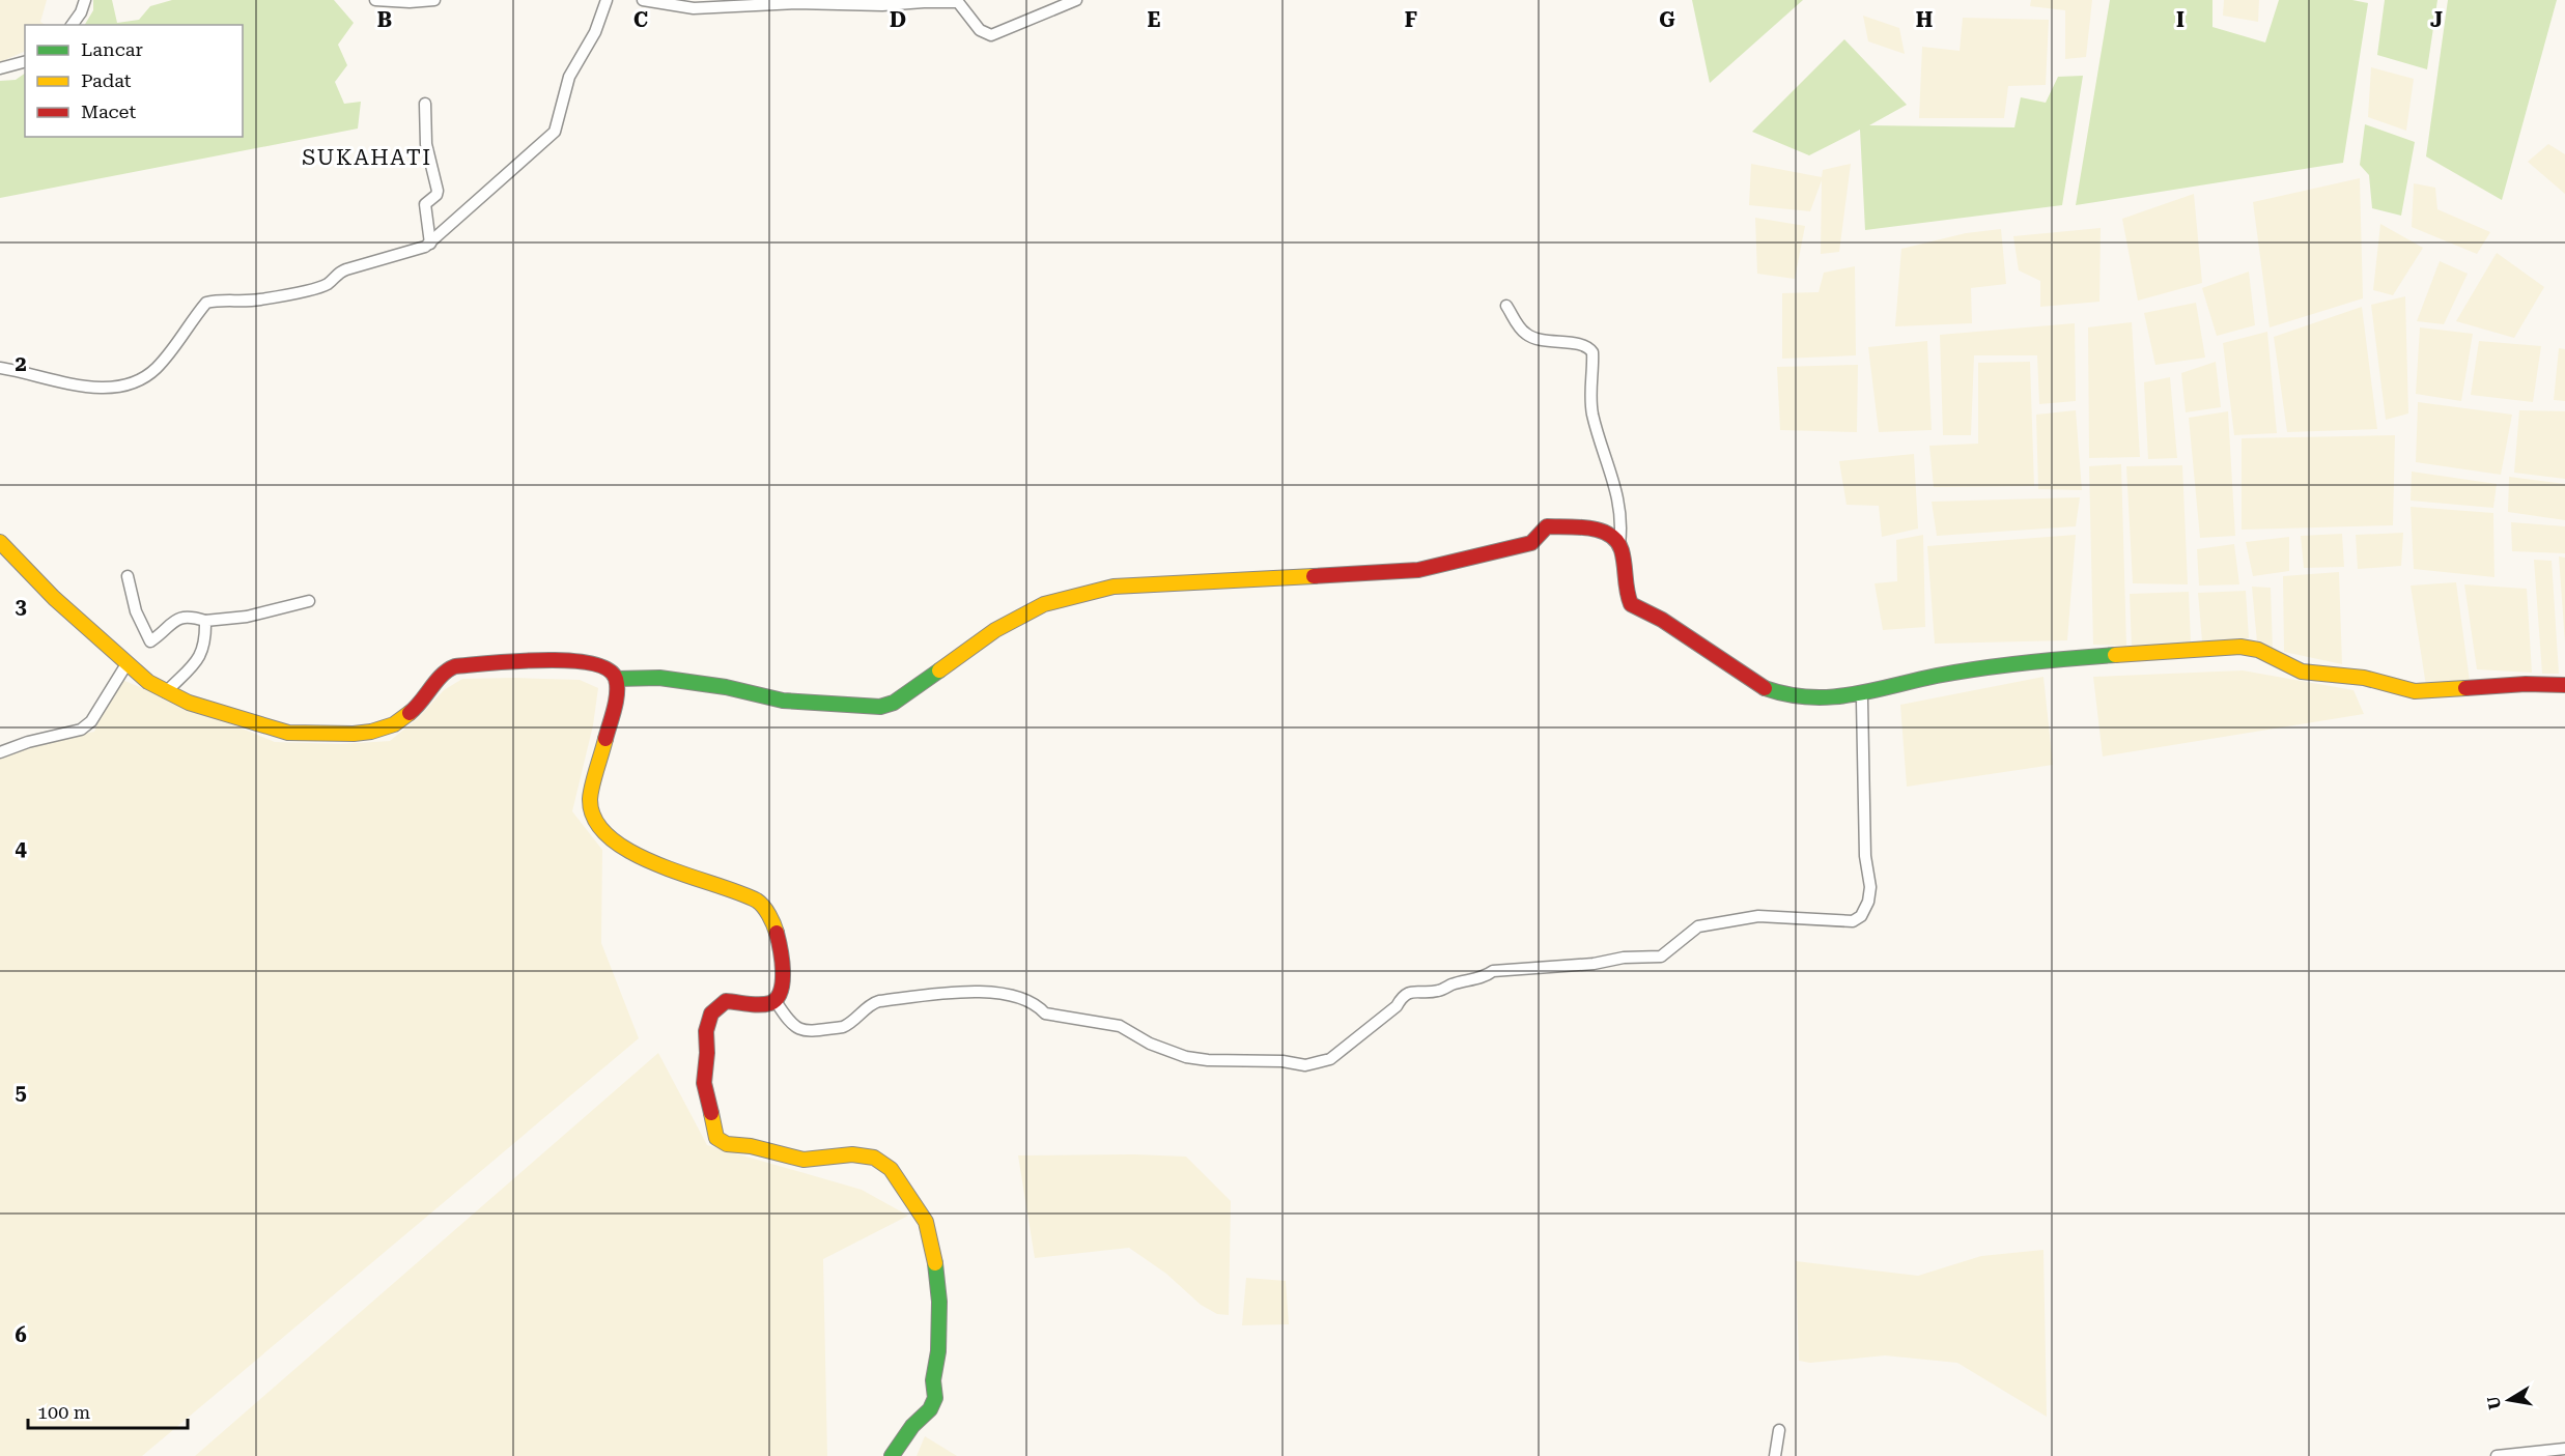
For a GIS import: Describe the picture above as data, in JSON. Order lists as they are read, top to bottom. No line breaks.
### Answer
{"districts":["SUKAHATI"],"legend":["Lancar","Padat","Macet"],"scale_bar":"100 m","north":"left","grid":{"columns":["B","C","D","E","F","G","H","I","J"],"rows":["2","3","4","5","6"]}}
